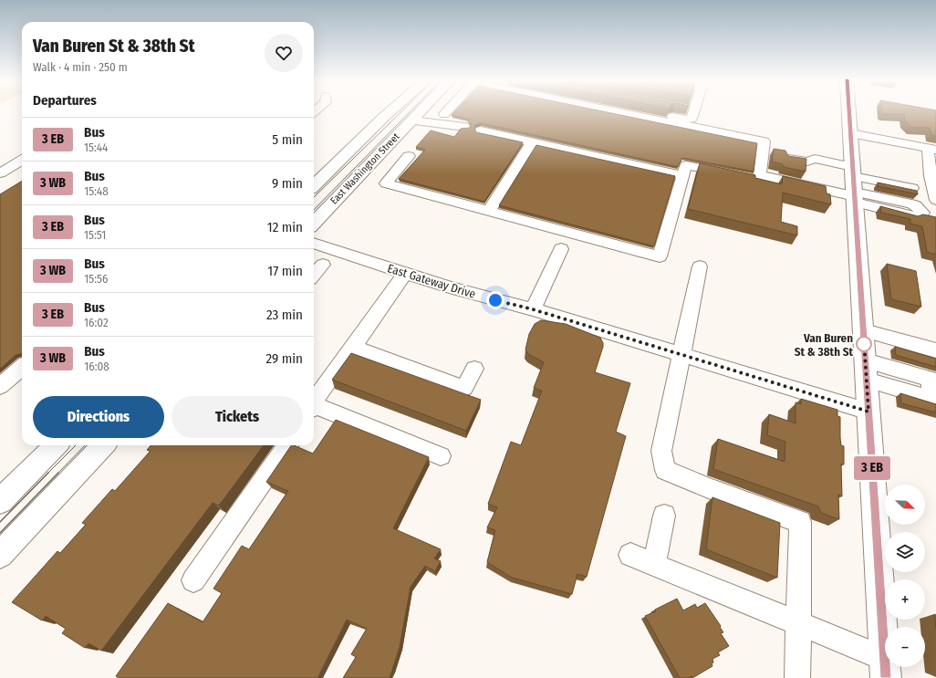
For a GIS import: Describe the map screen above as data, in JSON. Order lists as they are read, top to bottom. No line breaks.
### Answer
{"streets":{"main road":["East Washington Street"],"street":["East Gateway Drive"]},"places":["Van Buren St & 38th St"],"north":"bottom right","page":{"on_map":"3 EB","heading":[["Van Buren St & 38th St","Walk · 4 min · 250 m"],"Departures"],"list":[{"mark":"3 EB","name":"Bus","note":"15:44","value":"5 min"},{"mark":"3 WB","name":"Bus","note":"15:48","value":"9 min"},{"mark":"3 EB","name":"Bus","note":"15:51","value":"12 min"},{"mark":"3 WB","name":"Bus","note":"15:56","value":"17 min"},{"mark":"3 EB","name":"Bus","note":"16:02","value":"23 min"},{"mark":"3 WB","name":"Bus","note":"16:08","value":"29 min"}],"buttons":["Directions","Tickets"],"map_buttons":["+","−"]}}
